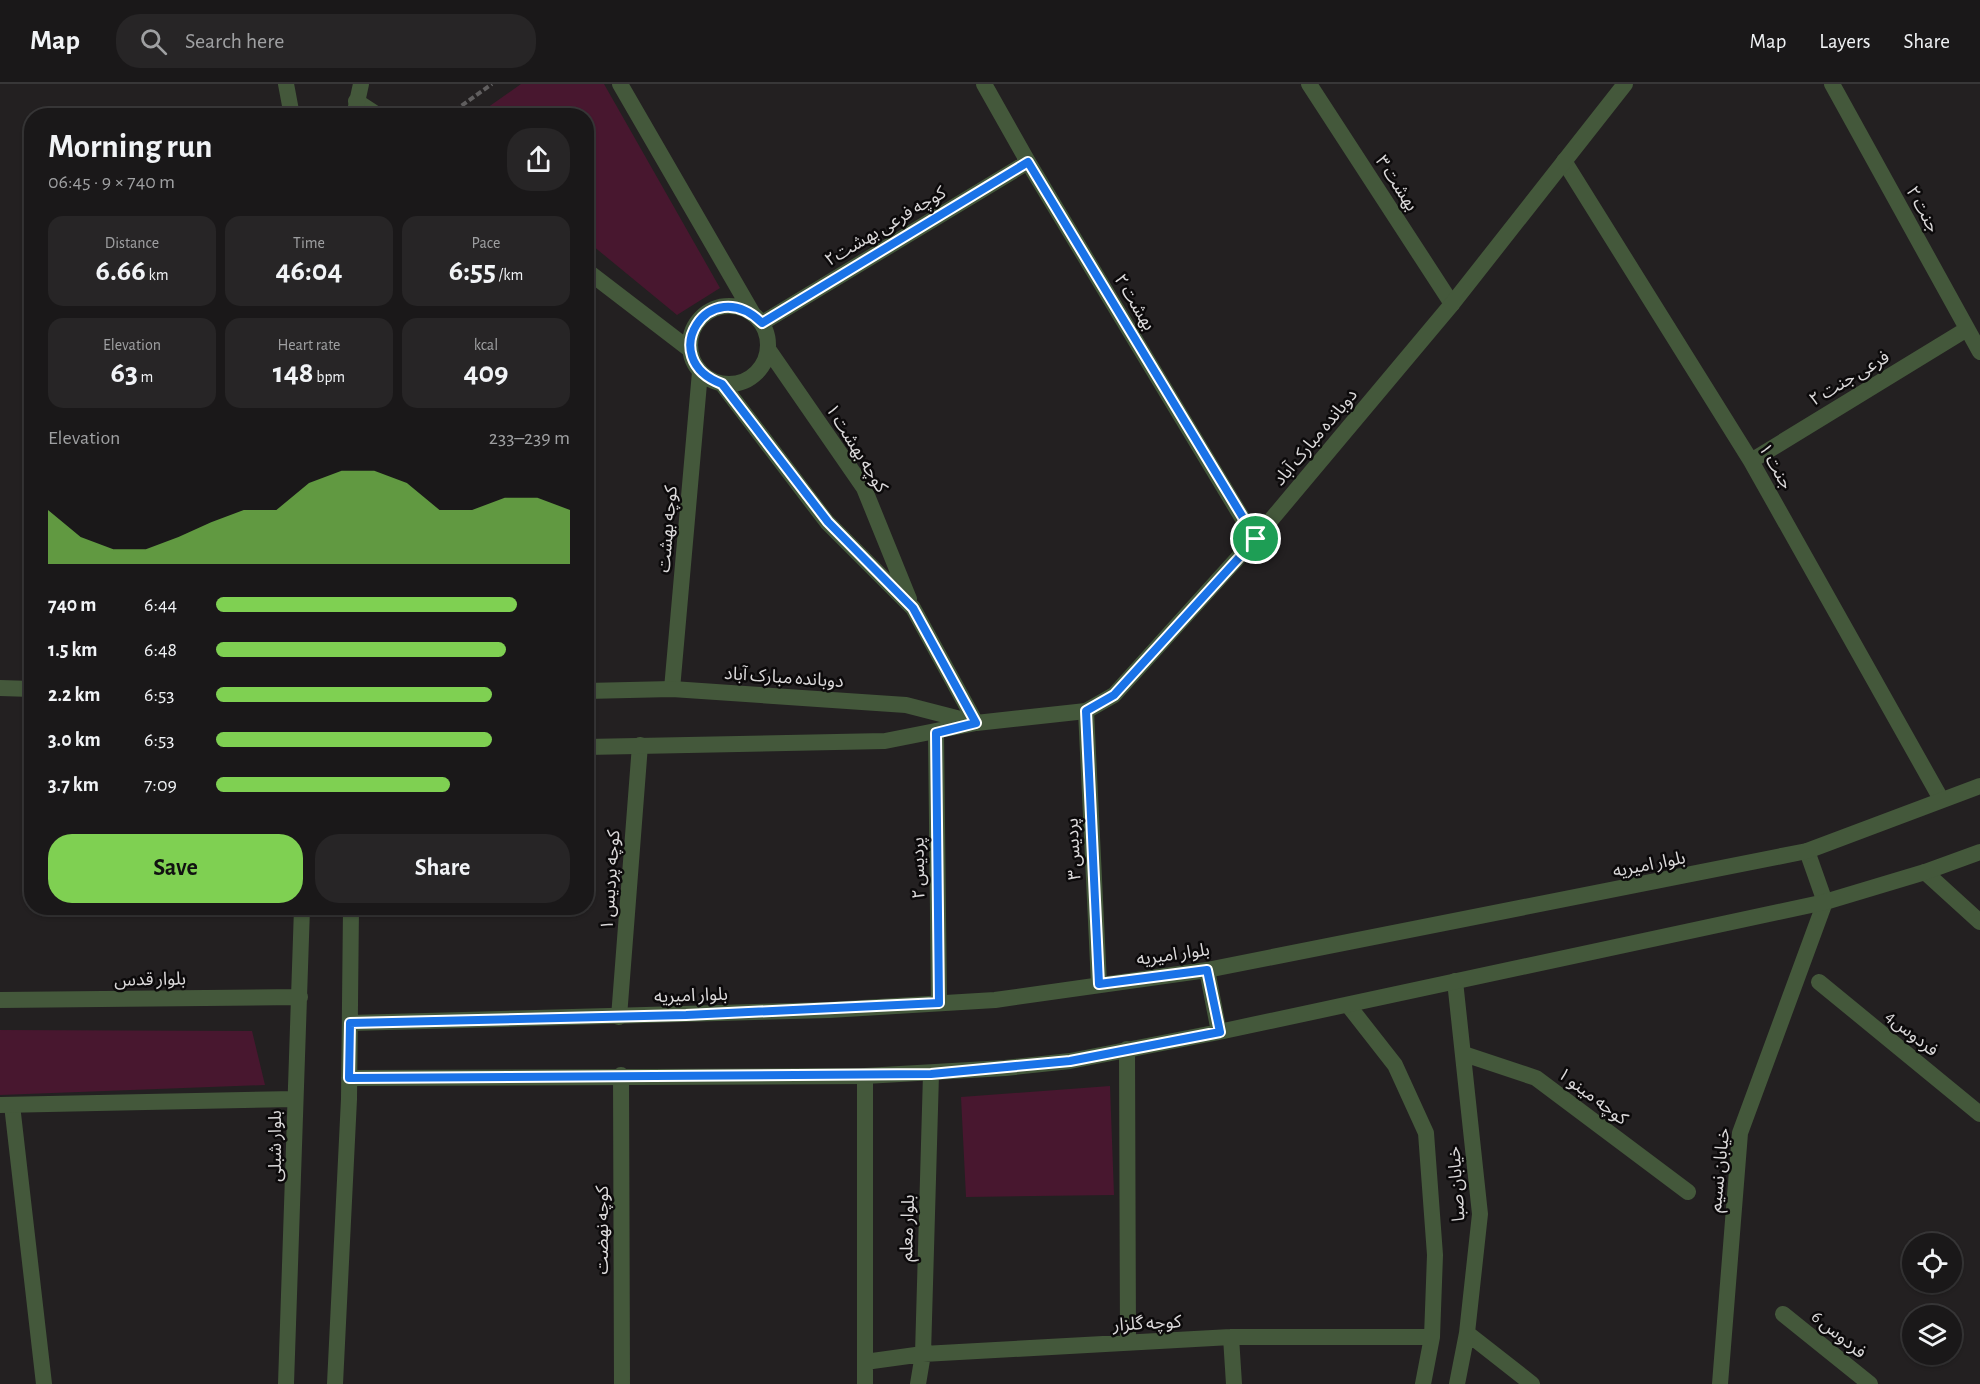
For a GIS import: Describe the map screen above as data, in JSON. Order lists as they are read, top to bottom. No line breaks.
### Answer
{"streets":{"street":["بهشت ۳","جنت ۲","کوچه فرعی بهشت۲","بهشت ۲","فرعی جنت ۲","دوبانده مبارک آباد","کوچه بهشت ۱","جنت ۱","کوچه بهشت","پردیس ۳","بلوار امیریه","پردیس ۲","کوچه پردیس ۱","بلوار قدس","فردوس4","کوچه مینو ۱","بلوار شبلی","خیابان نسیم","خیابان صبا","بلوار معلم","کوچه نهضت","کوچه گلزار","فردوس 6"]},"crossings":[["بهشت ۳","دوبانده مبارک آباد"],["جنت ۲","فرعی جنت ۲"],["کوچه فرعی بهشت۲","بهشت ۲"],["کوچه فرعی بهشت۲","کوچه بهشت ۱"],["کوچه فرعی بهشت۲","کوچه بهشت"],["بهشت ۲","دوبانده مبارک آباد"],["فرعی جنت ۲","جنت ۱"],["دوبانده مبارک آباد","جنت ۱"],["دوبانده مبارک آباد","کوچه بهشت"],["دوبانده مبارک آباد","پردیس ۳"],["دوبانده مبارک آباد","پردیس ۲"],["دوبانده مبارک آباد","کوچه پردیس ۱"],["کوچه بهشت ۱","کوچه بهشت"],["جنت ۱","بلوار امیریه"],["پردیس ۳","بلوار امیریه"],["بلوار امیریه","پردیس ۲"],["بلوار امیریه","کوچه پردیس ۱"],["بلوار قدس","بلوار شبلی"],["کوچه مینو ۱","خیابان صبا"],["خیابان صبا","کوچه گلزار"],["بلوار معلم","کوچه گلزار"]],"page":{"header":"Map","search":"Search here","nav":["Map","Layers","Share"],"heading":["Morning run","06:45 · 9 × 740 m"],"stats":[["Distance","6.66 km"],["Time","46:04"],["Pace","6:55 /km"],["Elevation","63 m"],["Heart rate","148 bpm"],["kcal","409"]],"chart":["Elevation","233–239 m"],"list":[{"name":"740 m","note":"6:44"},{"name":"1.5 km","note":"6:48"},{"name":"2.2 km","note":"6:53"},{"name":"3.0 km","note":"6:53"},{"name":"3.7 km","note":"7:09"}],"buttons":["Save","Share"]}}
